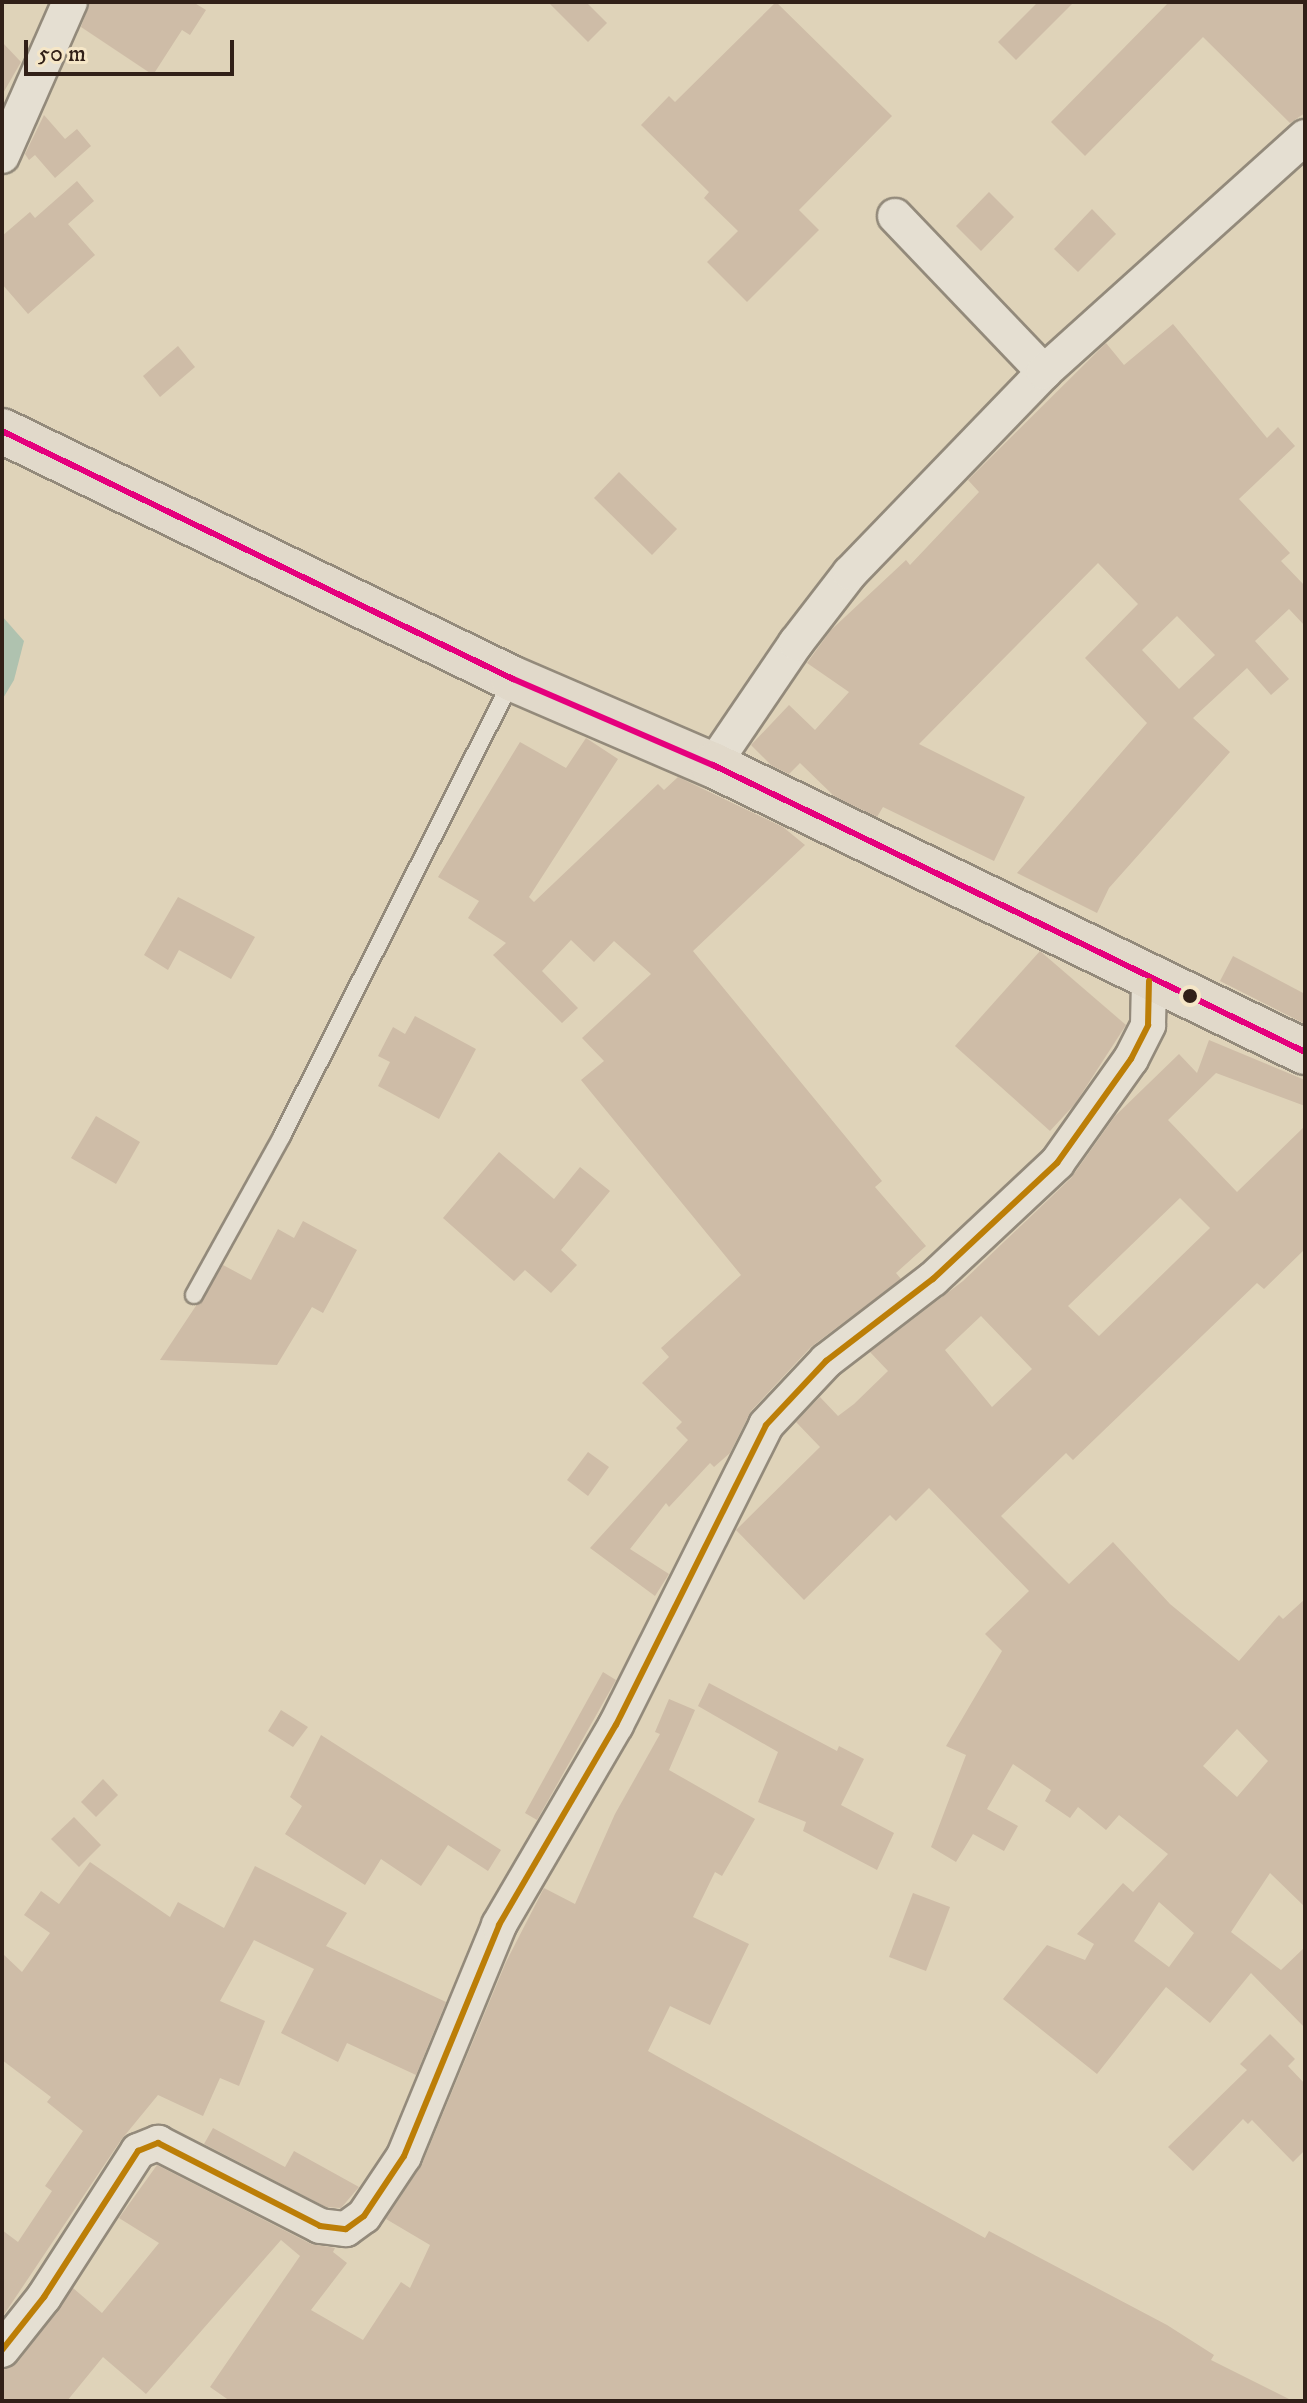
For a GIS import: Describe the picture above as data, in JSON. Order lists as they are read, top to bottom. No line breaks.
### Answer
{"scale_bar":"50 m"}
